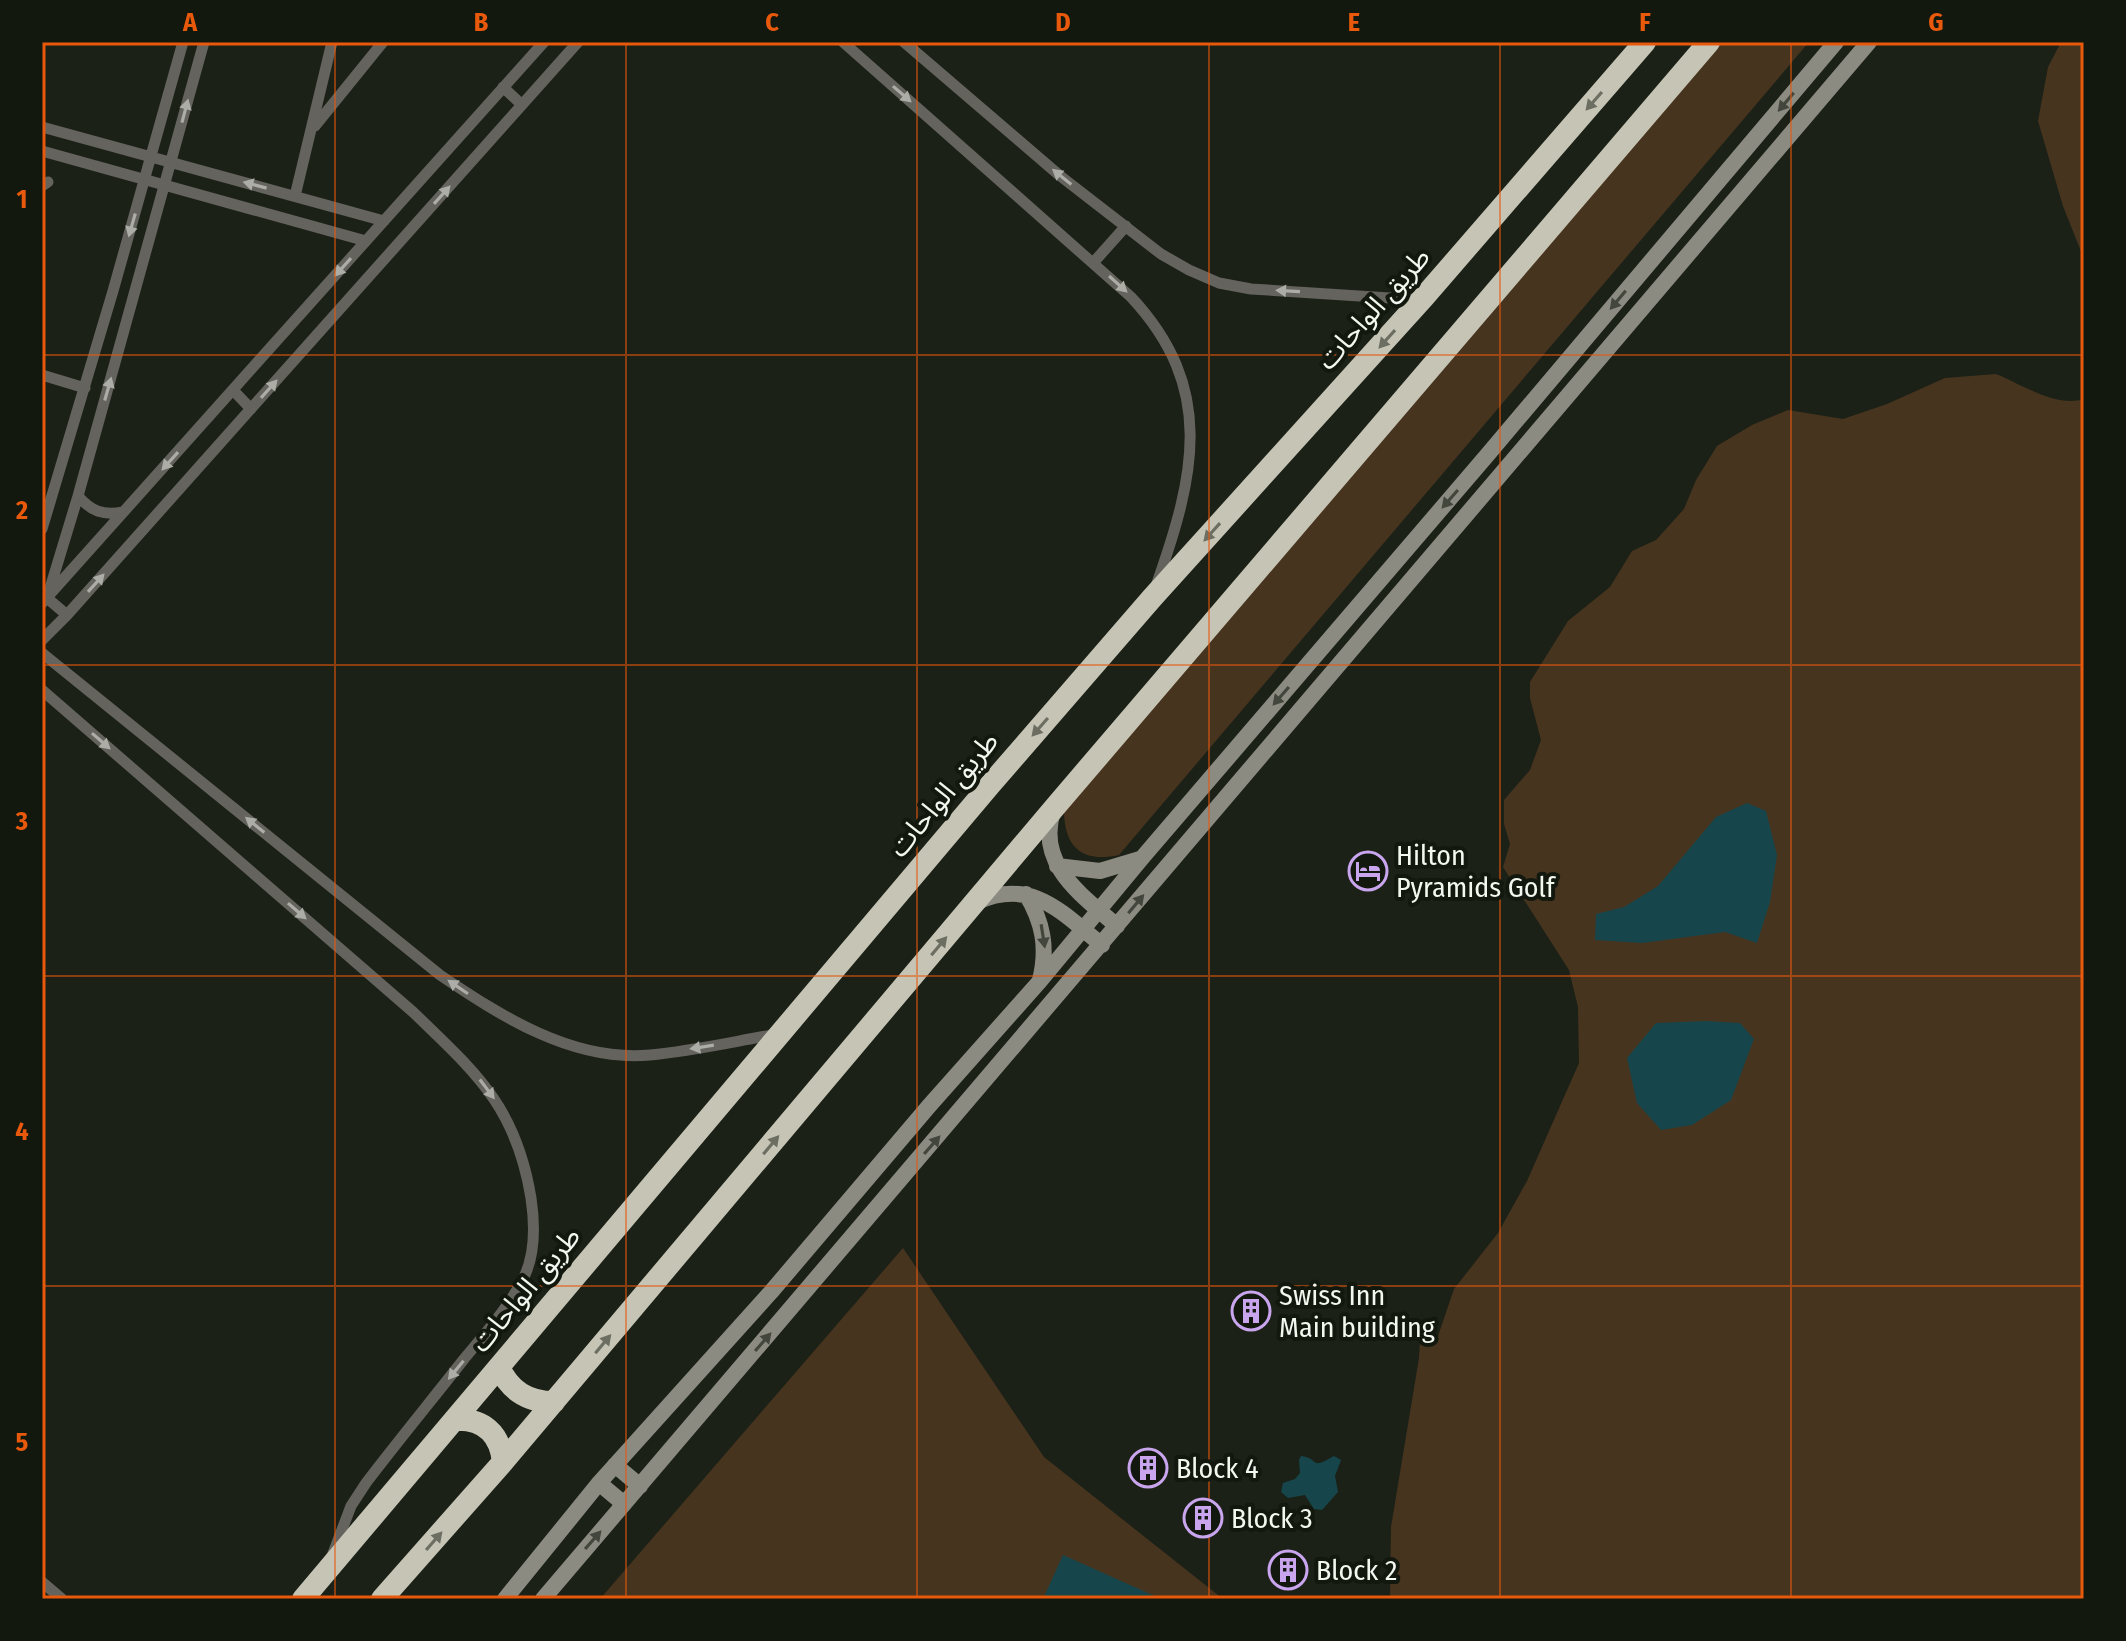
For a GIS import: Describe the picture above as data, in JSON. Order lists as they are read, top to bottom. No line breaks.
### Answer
{"streets":{"highway":["طريق الواحات"]},"places":{"hotel":["Hilton Pyramids Golf"],"building":["Swiss Inn Main building","Block 4","Block 3","Block 2"]},"grid":{"columns":["A","B","C","D","E","F","G"],"rows":["1","2","3","4","5"]}}
